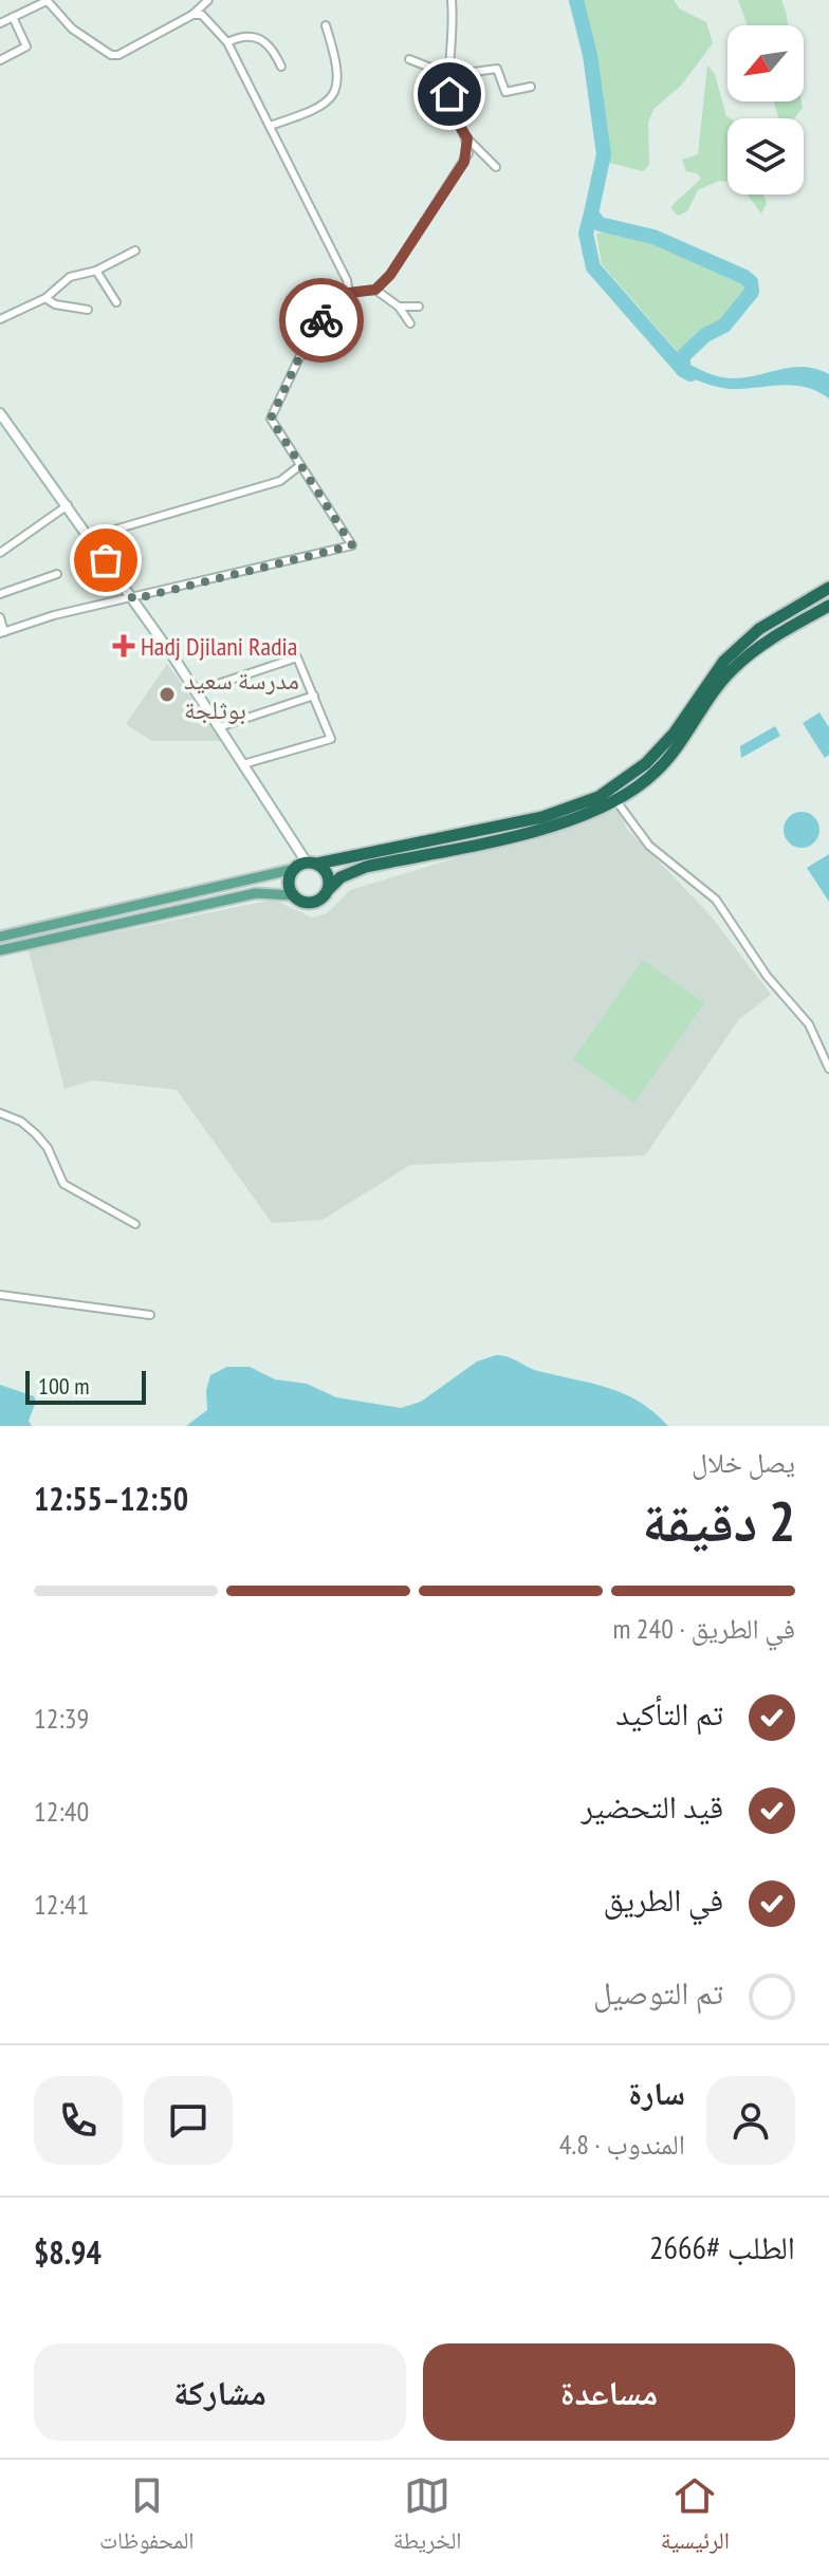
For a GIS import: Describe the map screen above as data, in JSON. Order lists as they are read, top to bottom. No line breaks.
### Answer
{"places":{"health":["Hadj Djilani Radia"],"other":["مدرسة سعيد بوثلجة"]},"scale_bar":"100 m","north":"bottom left","page":{"scale":"100 m","heading":["2 دقيقة","يصل خلال","12:50–12:55"],"panel":["سارة","المندوب · 4.8","الطلب #2666","$8.94"],"bar":"في الطريق · 240 m","list":[["تم التأكيد","12:39"],["قيد التحضير","12:40"],["في الطريق","12:41"],"تم التوصيل"],"buttons":["مساعدة","مشاركة"],"tabs":["الرئيسية","الخريطة","المحفوظات"]}}
